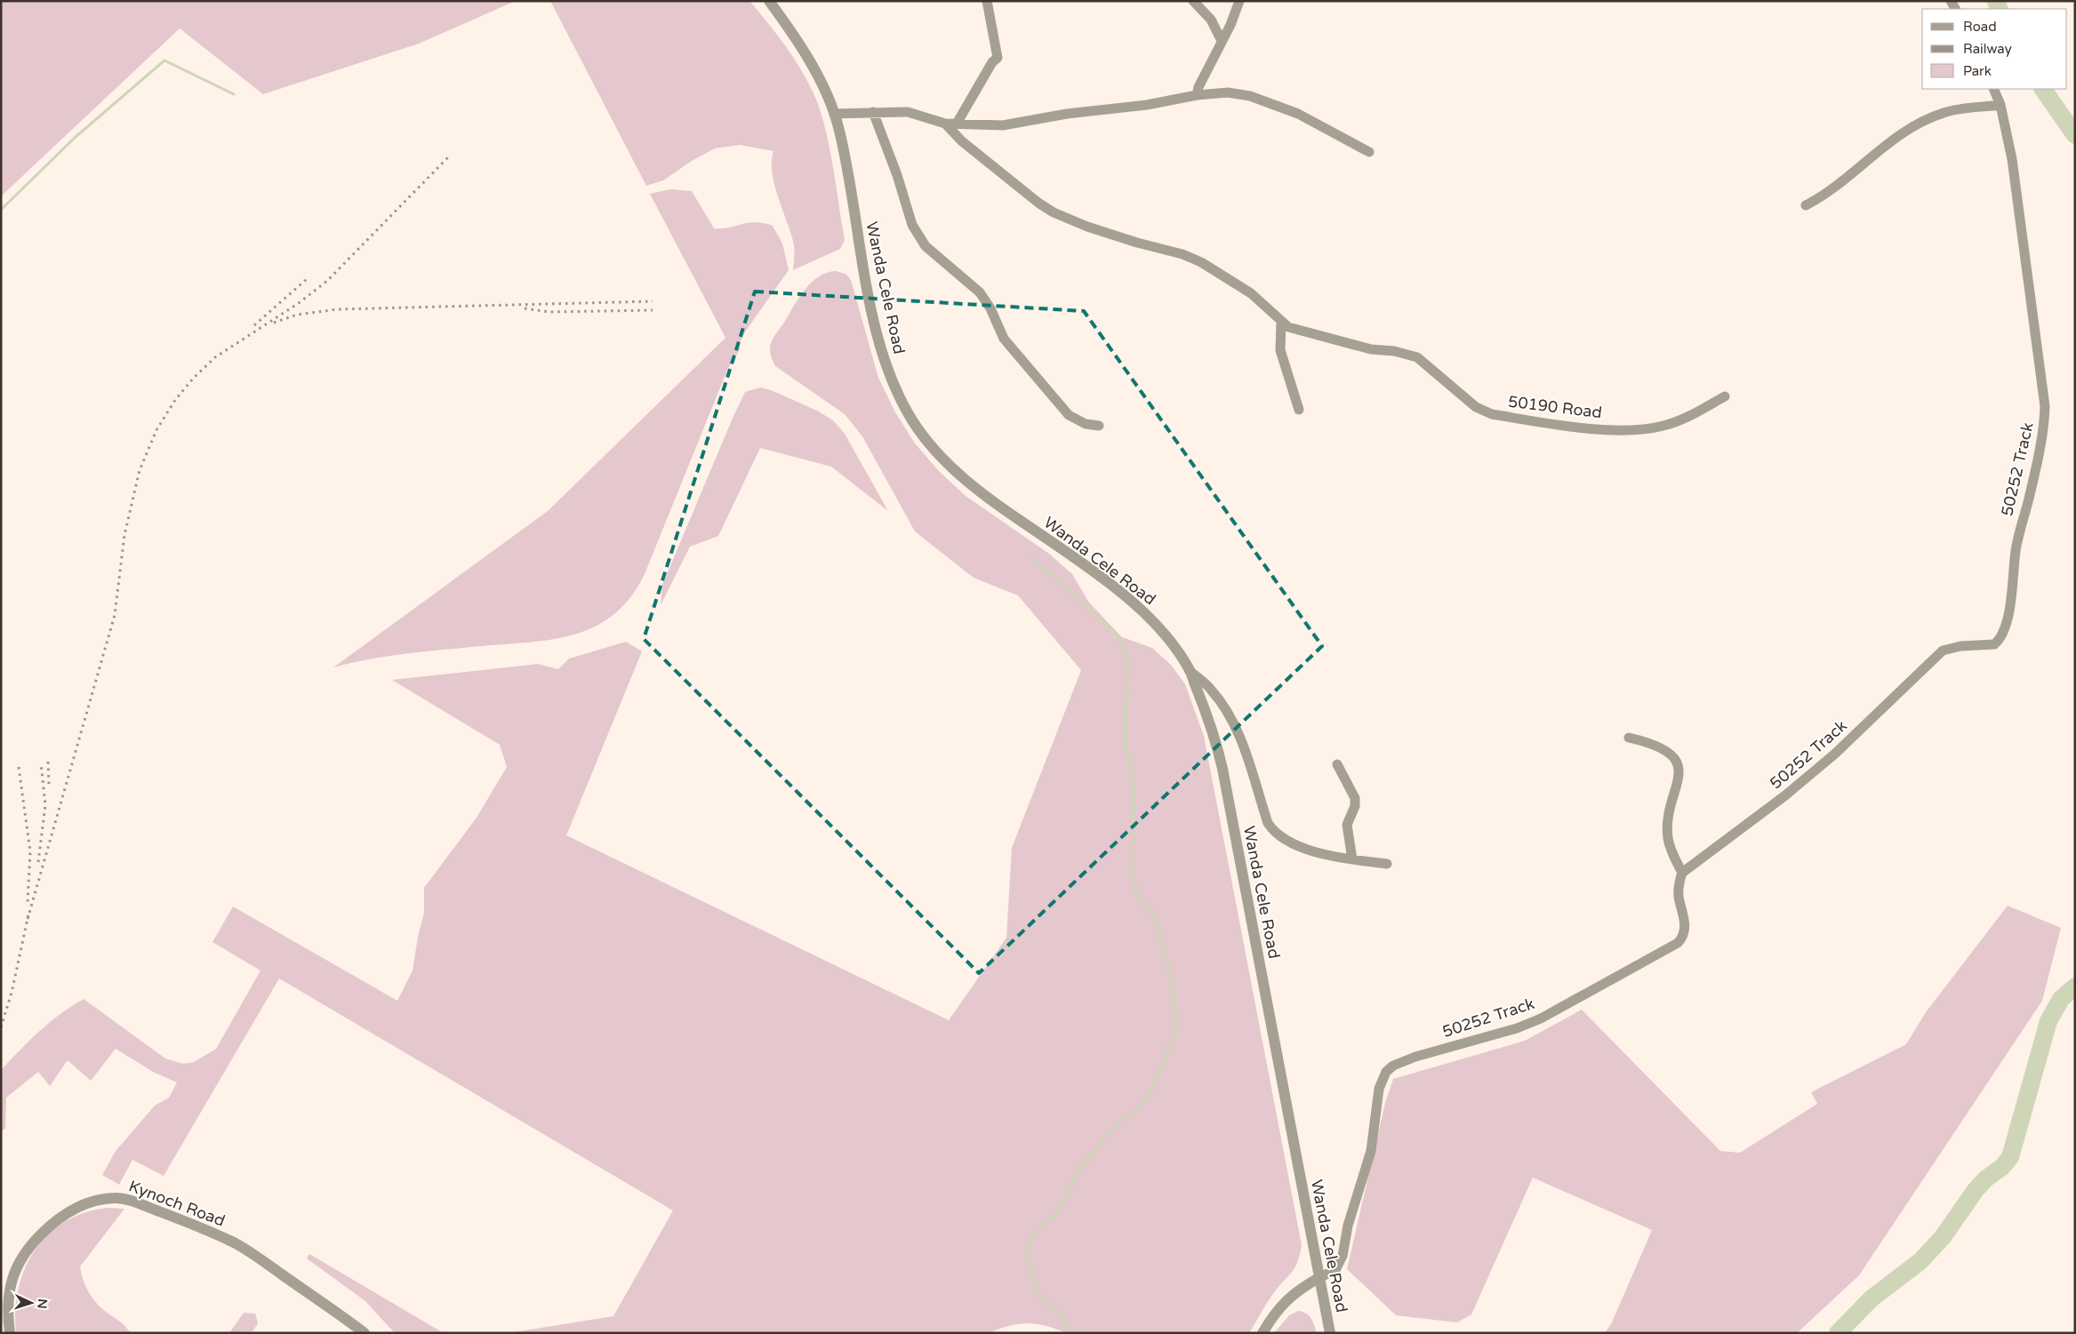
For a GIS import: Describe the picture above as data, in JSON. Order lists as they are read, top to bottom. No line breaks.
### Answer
{"streets":{"street":["Wanda Cele Road","50190 Road","50252 Track","Kynoch Road"]},"crossings":[["Wanda Cele Road","50252 Track"]],"legend":["Road","Railway","Park"],"north":"right"}
